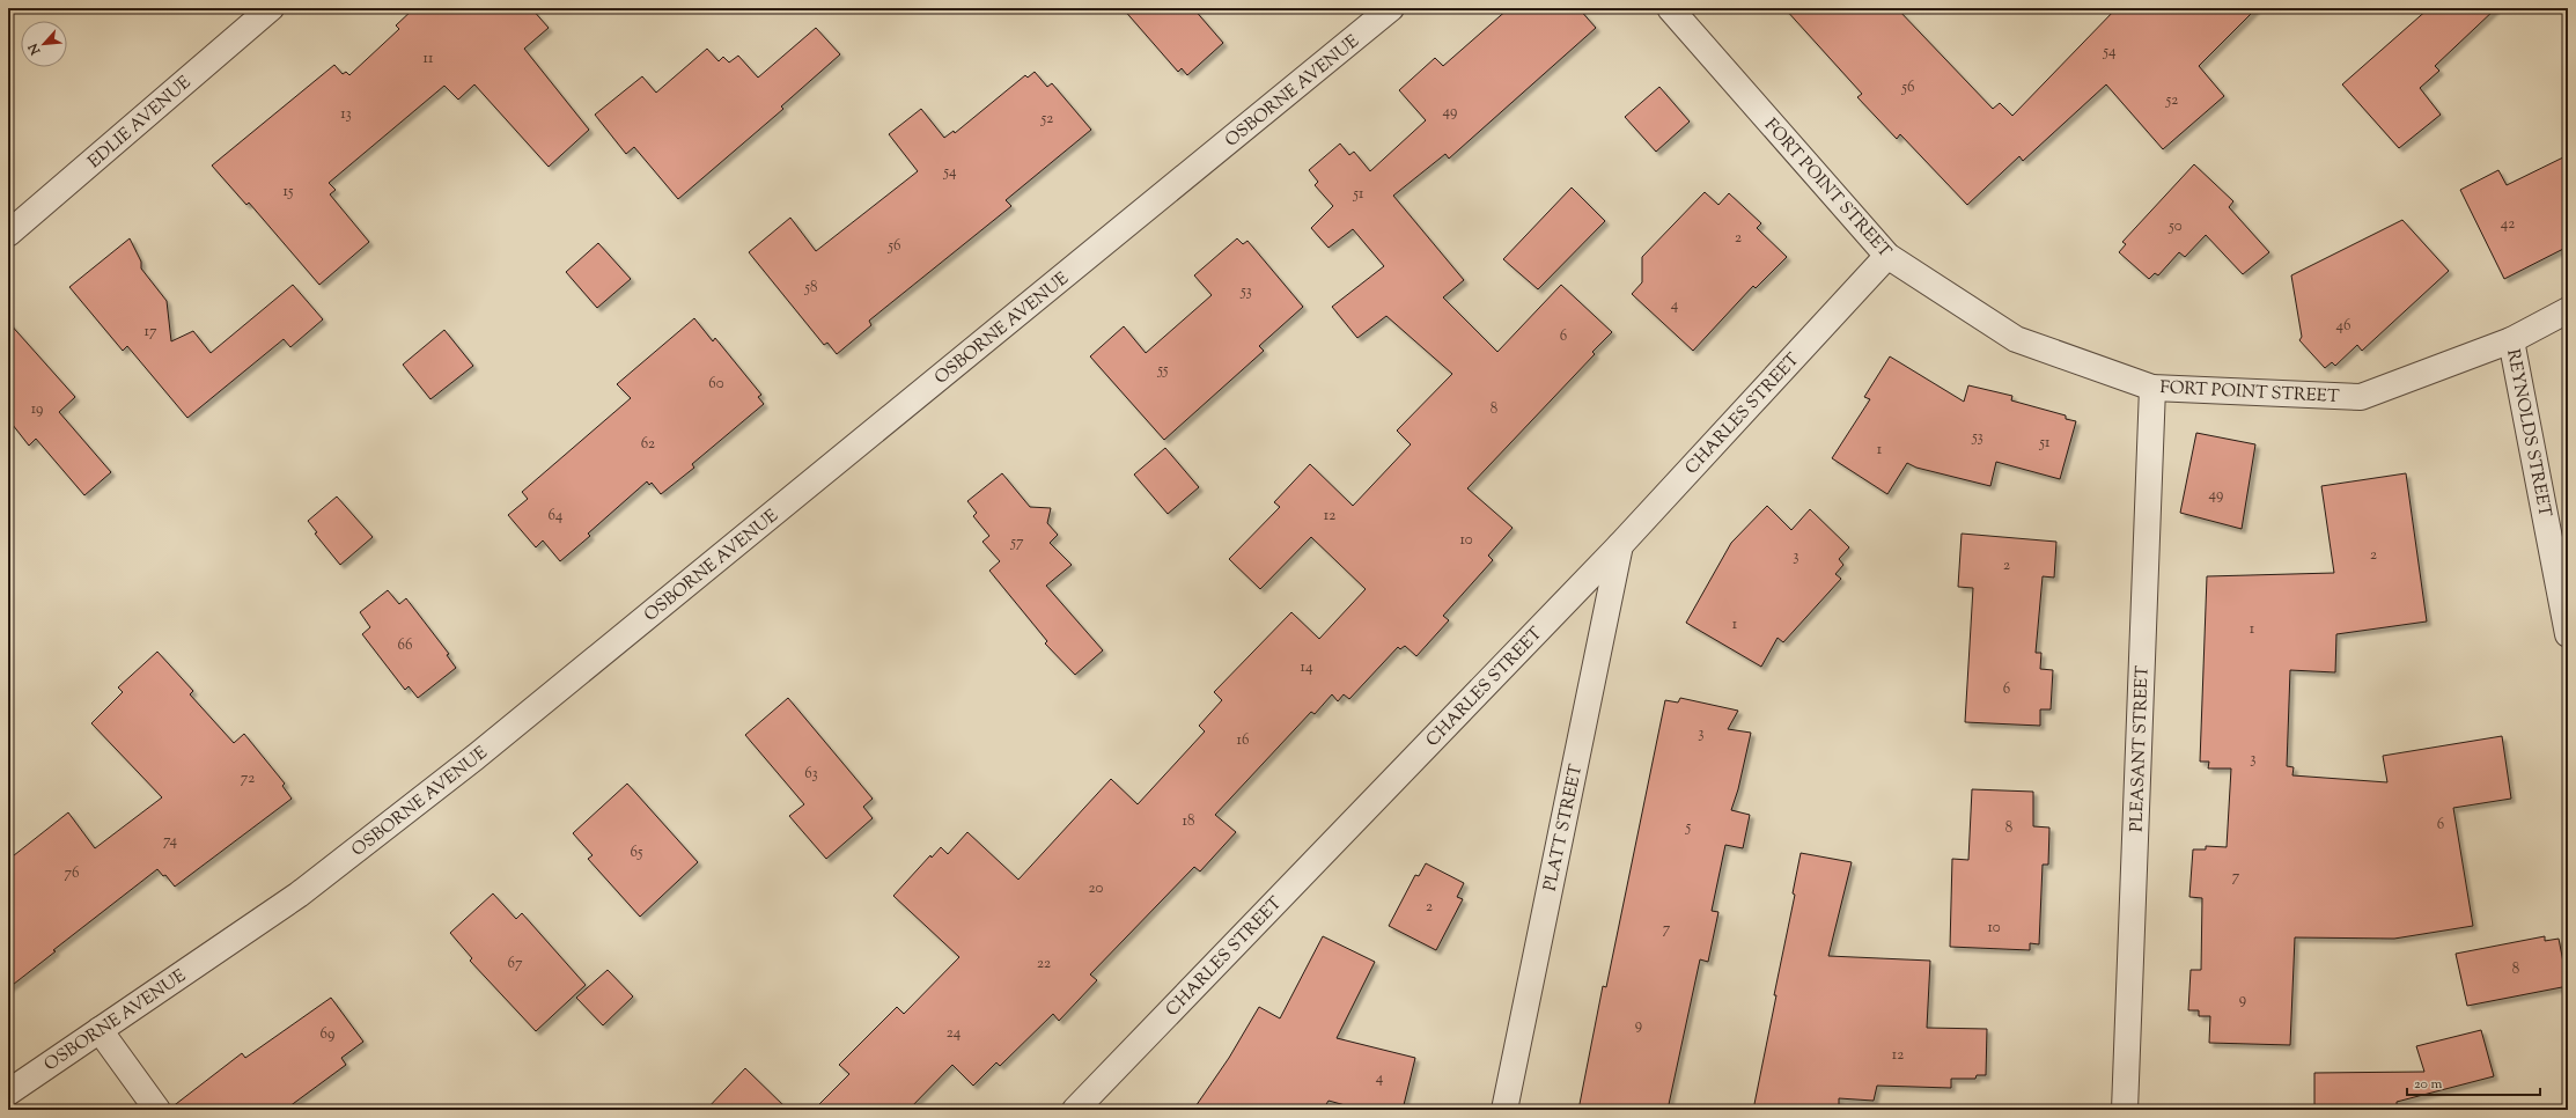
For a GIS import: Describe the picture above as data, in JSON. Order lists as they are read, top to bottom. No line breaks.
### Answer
{"streets":{"street":["OSBORNE AVENUE","EDLIE AVENUE","FORT POINT STREET","CHARLES STREET","REYNOLDS STREET","PLEASANT STREET","PLATT STREET"]},"crossings":[["FORT POINT STREET","CHARLES STREET"],["FORT POINT STREET","REYNOLDS STREET"],["FORT POINT STREET","PLEASANT STREET"],["CHARLES STREET","PLATT STREET"]],"house_numbers":["54","11","56","52","49","13","52","54","15","51","42","50","2","56","58","53","4","46","17","6","55","60","19","8","53","51","62","1","49","64","12","10","57","2","3","2","1","1","66","14","6","3","16","3","63","72","18","6","5","8","74","65","76","7","20","2","10","7","67","22","8","9","9","24","69","12","4"],"scale_bar":"20 m","north":"bottom left"}
